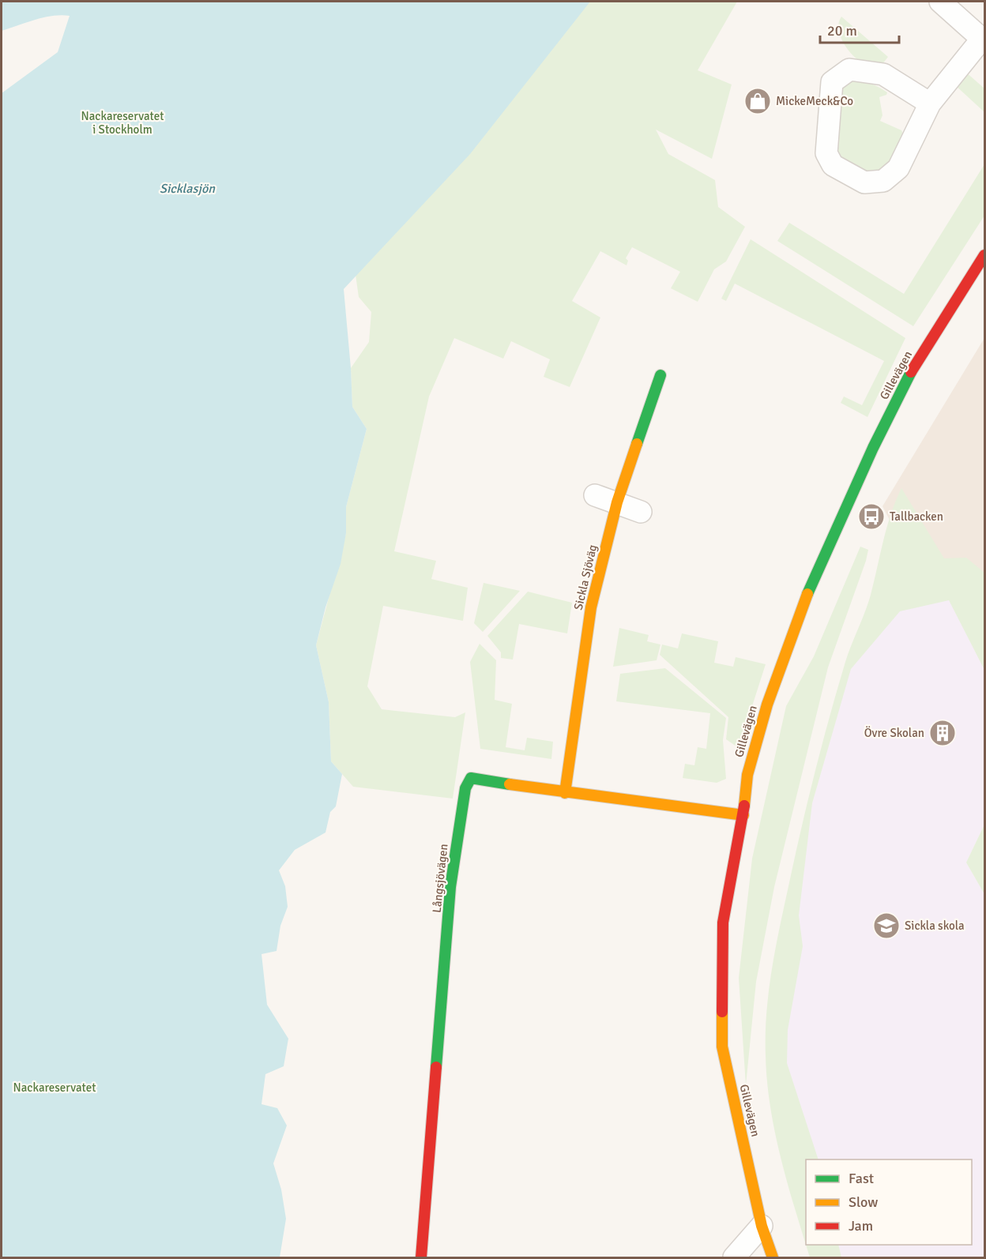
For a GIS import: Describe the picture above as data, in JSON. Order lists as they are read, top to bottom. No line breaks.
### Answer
{"streets":{"street":["Gillevägen","Sickla Sjöväg","Långsjövägen"]},"crossings":[["Gillevägen","Långsjövägen"],["Sickla Sjöväg","Långsjövägen"]],"water":["Sicklasjön"],"parks":["Nackareservatet i Stockholm","Nackareservatet"],"places":{"shop":["MickeMeck&Co"],"bus stop":["Tallbacken"],"building":["Övre Skolan"],"school or university":["Sickla skola"]},"legend":["Fast","Slow","Jam"],"scale_bar":"20 m"}
